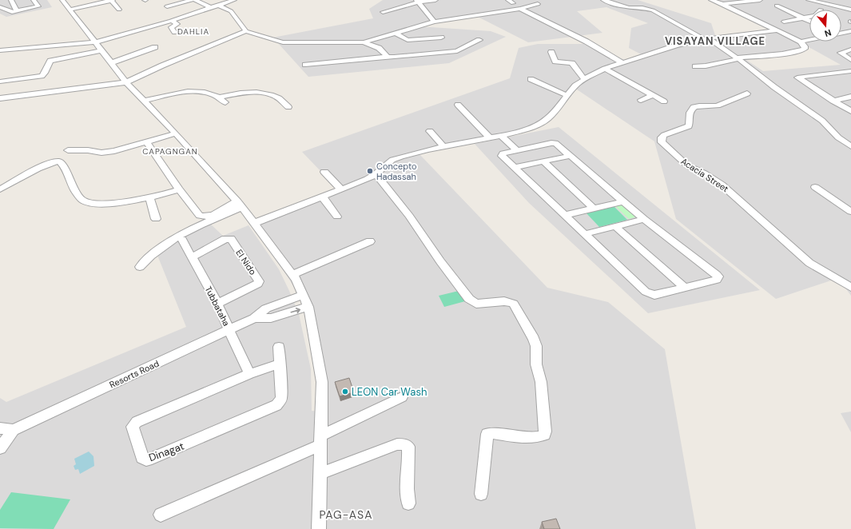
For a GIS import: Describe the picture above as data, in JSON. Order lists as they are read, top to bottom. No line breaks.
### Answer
{"streets":{"street":["Acacia Street","El Nido","Tubbataha","Resorts Road","Dinagat"]},"crossings":[["El Nido","Tubbataha"],["Tubbataha","Resorts Road"],["Tubbataha","Dinagat"]],"districts":["DAHLIA","VISAYAN VILLAGE","CAPAGNGAN","PAG-ASA"],"places":["Concepto Hadassah","LEON Car Wash"],"north":"bottom"}
